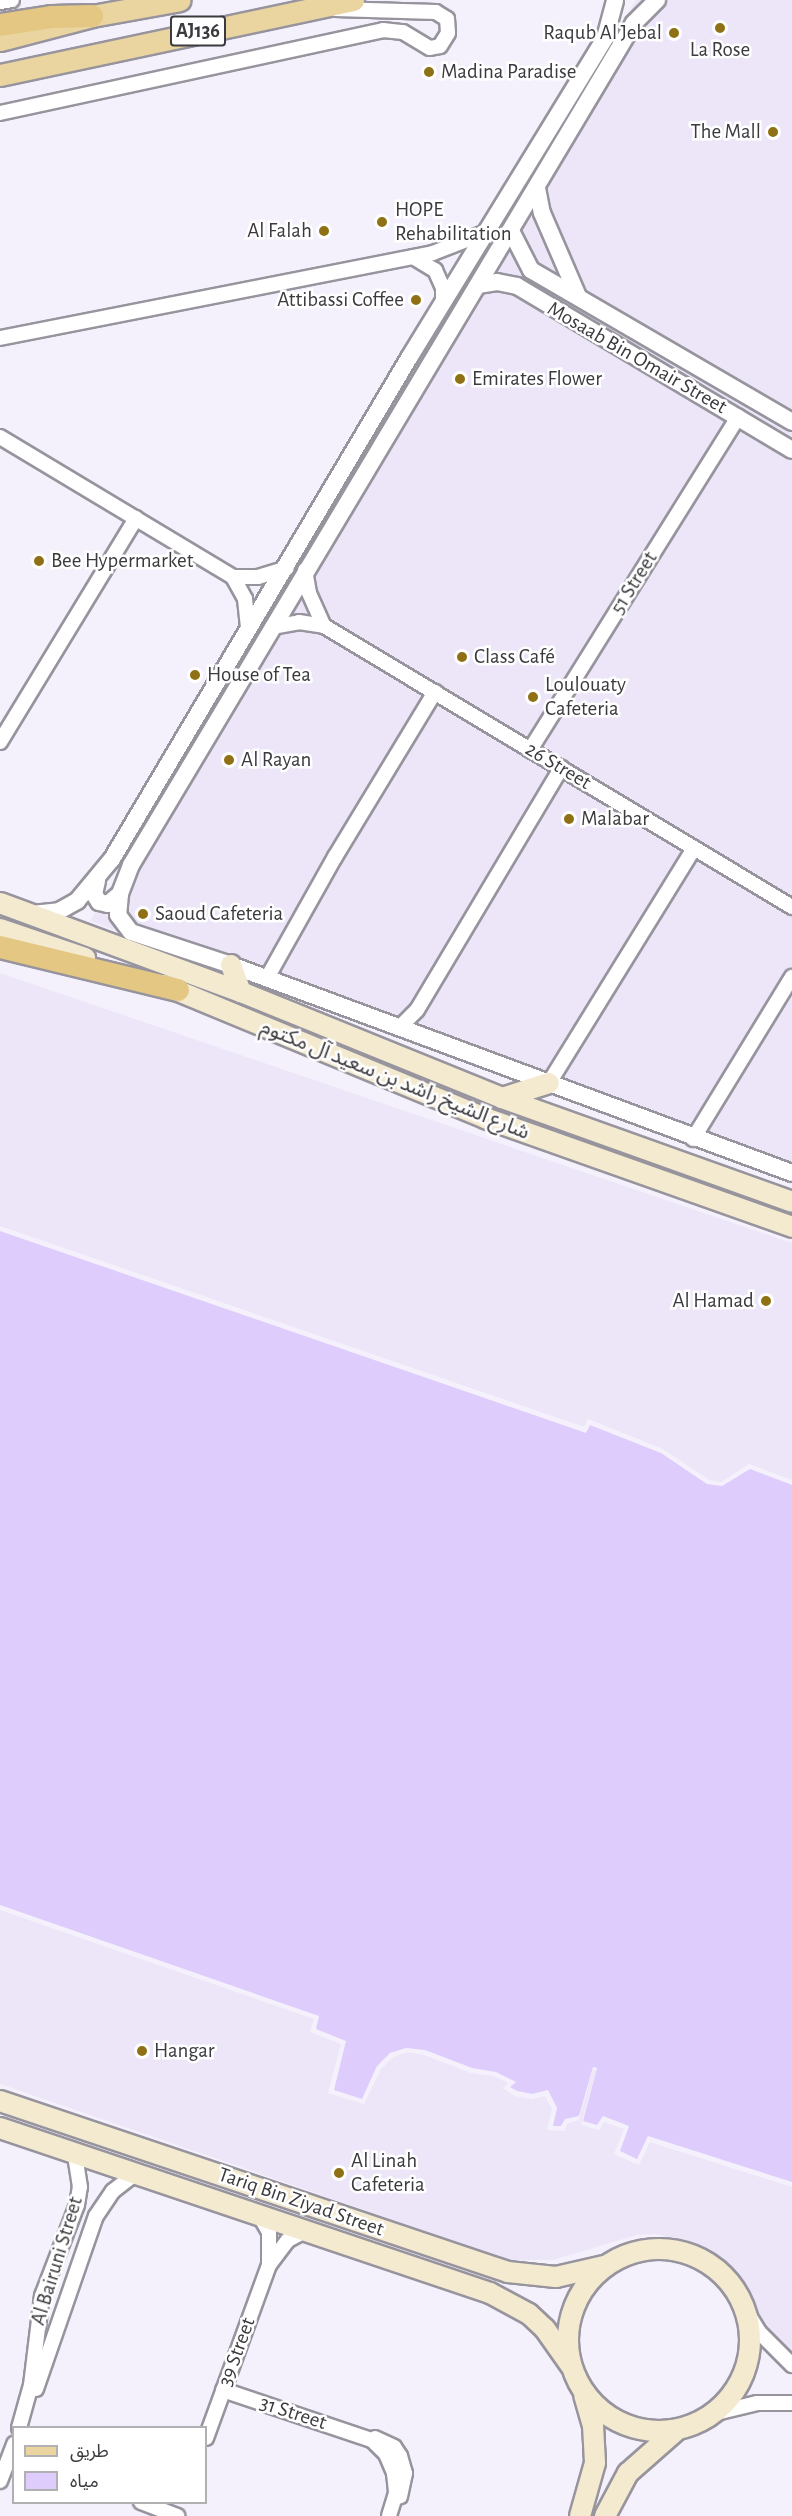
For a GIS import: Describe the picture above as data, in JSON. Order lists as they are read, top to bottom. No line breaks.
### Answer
{"streets":{"main road":["AJ136","شارع الشيخ راشد بن سعيد آل مكتوم","Tariq Bin Ziyad Street"],"street":["Mosaab Bin Omair Street","51 Street","26 Street","Al Bairuni Street","39 Street","31 Street"]},"crossings":[["Mosaab Bin Omair Street","51 Street"],["51 Street","26 Street"],["Tariq Bin Ziyad Street","Al Bairuni Street"],["Tariq Bin Ziyad Street","39 Street"],["39 Street","31 Street"]],"places":["La Rose","Raqub Al Jebal","Madina Paradise","The Mall","HOPE Rehabilitation","Al Falah","Attibassi Coffee","Emirates Flower","Bee Hypermarket","Class Café","House of Tea","Loulouaty Cafeteria","Al Rayan","Malabar","Saoud Cafeteria","Al Hamad","Hangar","Al Linah Cafeteria"],"legend":["طريق","مياه"]}
